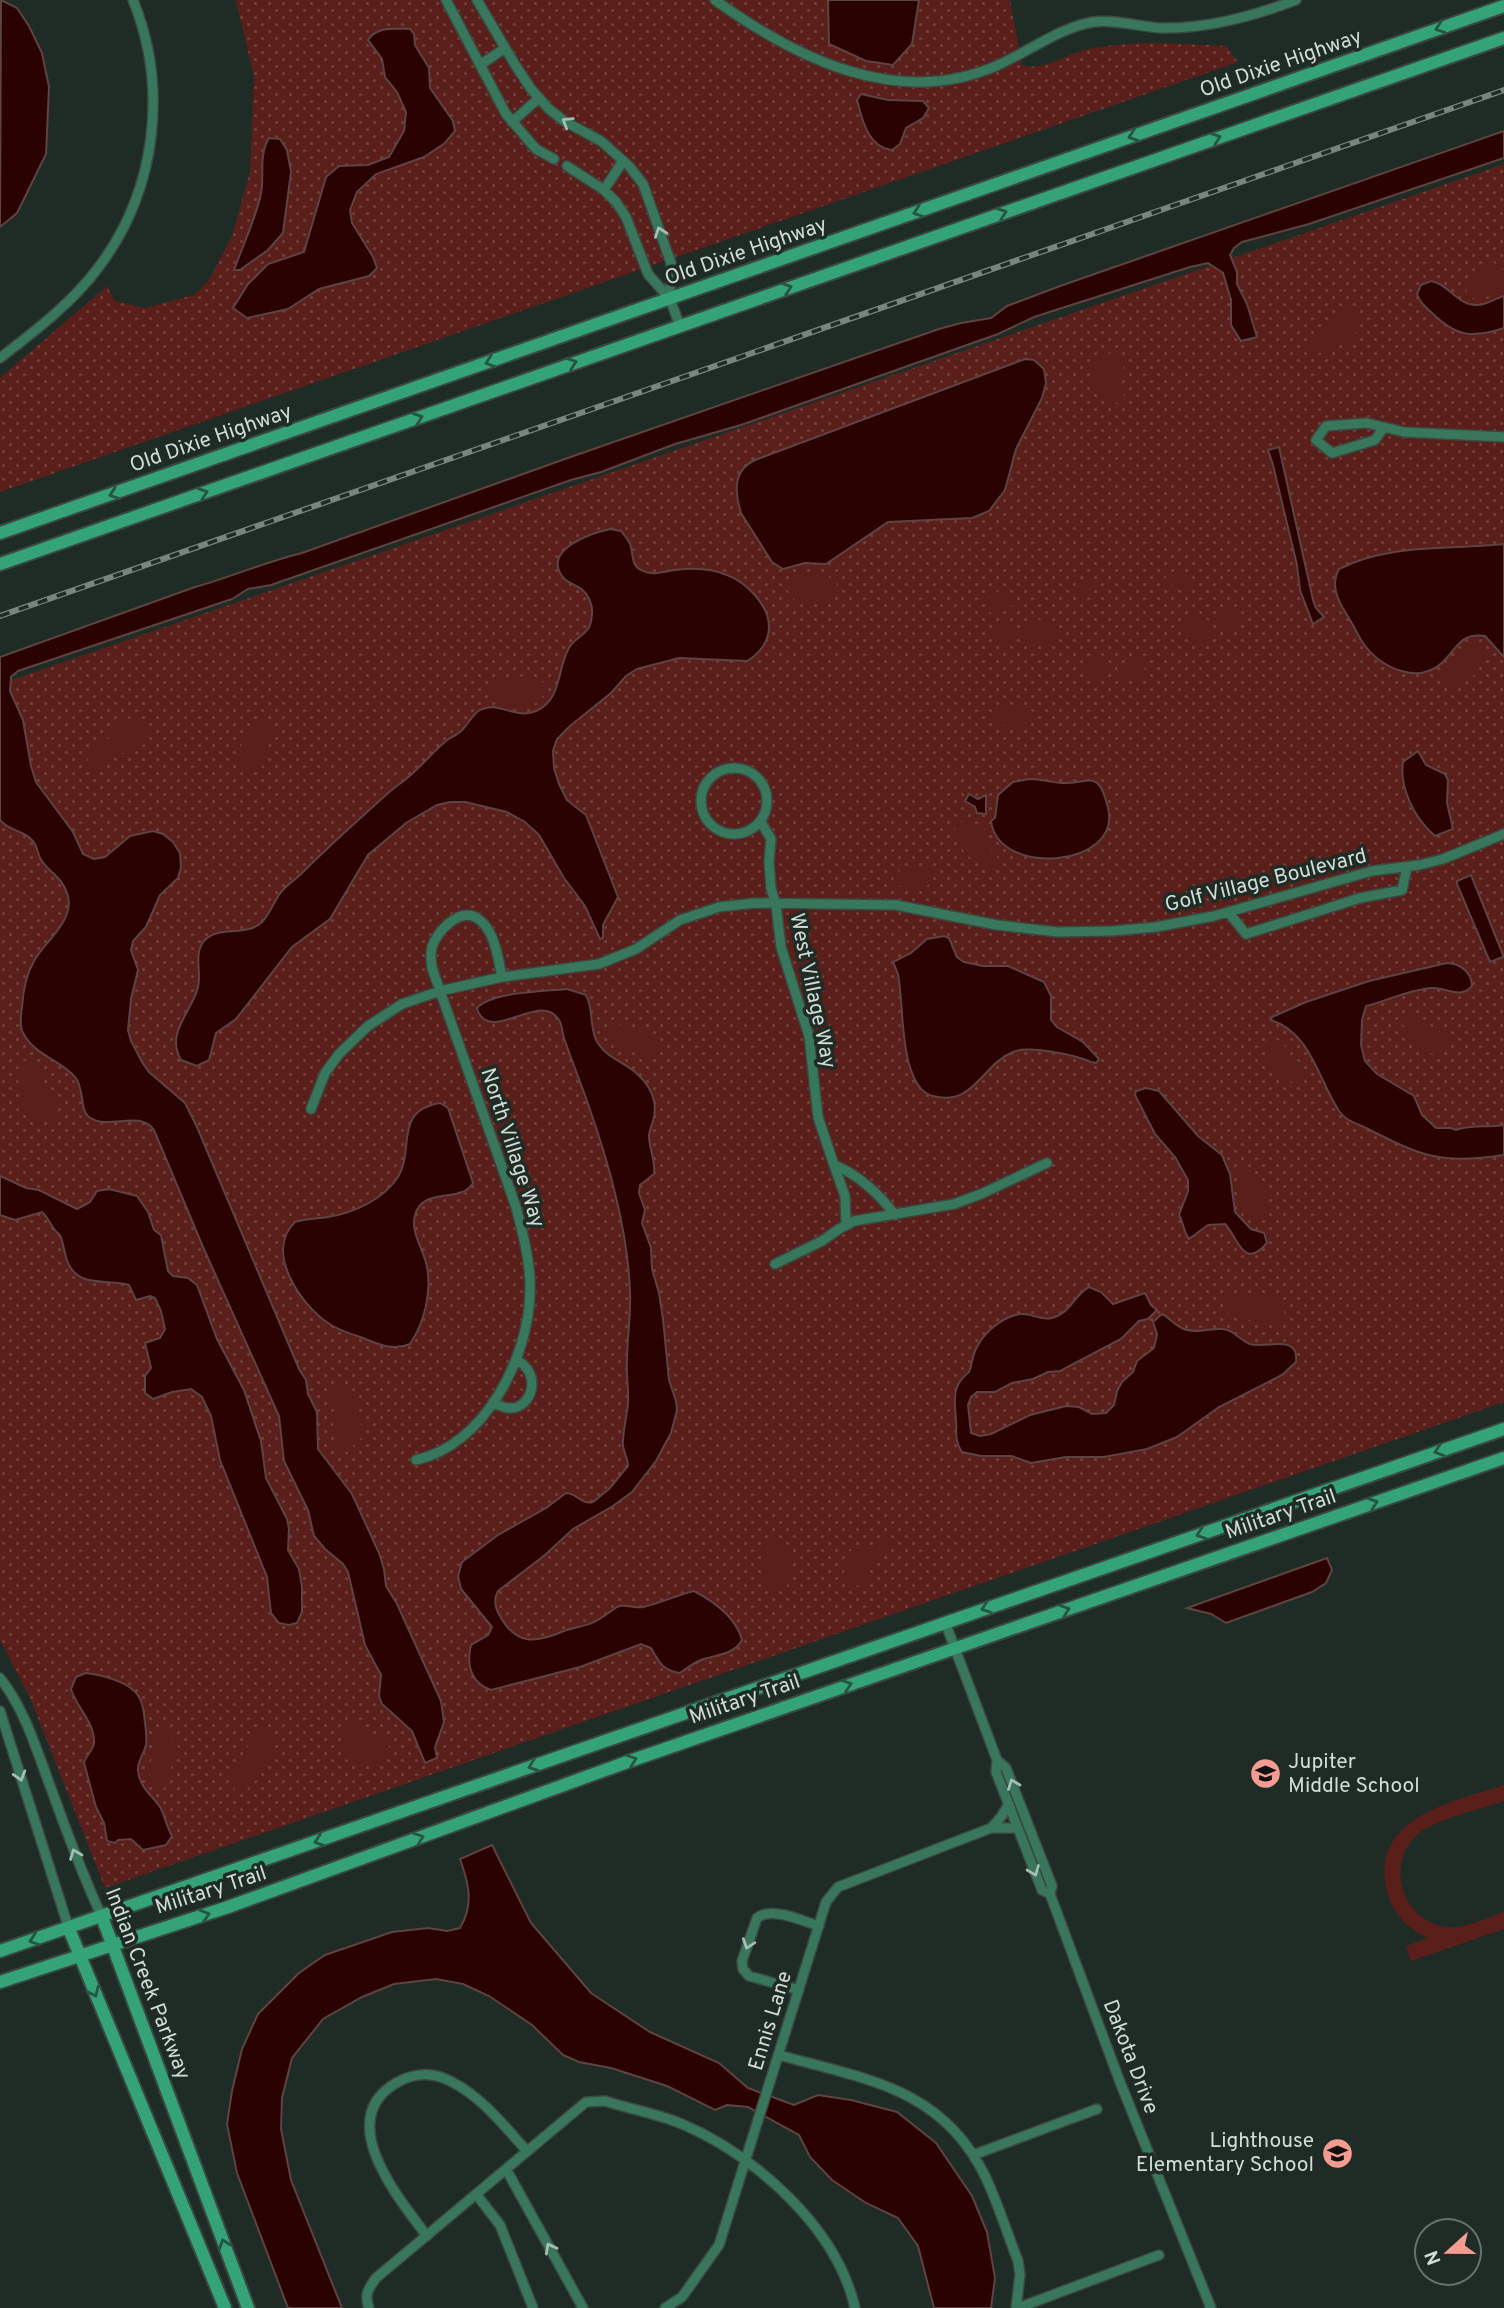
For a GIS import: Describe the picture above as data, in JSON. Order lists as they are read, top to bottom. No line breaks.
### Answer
{"streets":{"main road":["Old Dixie Highway","Military Trail","Indian Creek Parkway"],"street":["Golf Village Boulevard","West Village Way","North Village Way","Ennis Lane","Dakota Drive"]},"crossings":[["Golf Village Boulevard","West Village Way"],["Golf Village Boulevard","North Village Way"],["Military Trail","Indian Creek Parkway"],["Military Trail","Dakota Drive"],["Ennis Lane","Dakota Drive"]],"places":{"school or university":["Jupiter Middle School","Lighthouse Elementary School"]},"north":"left"}
